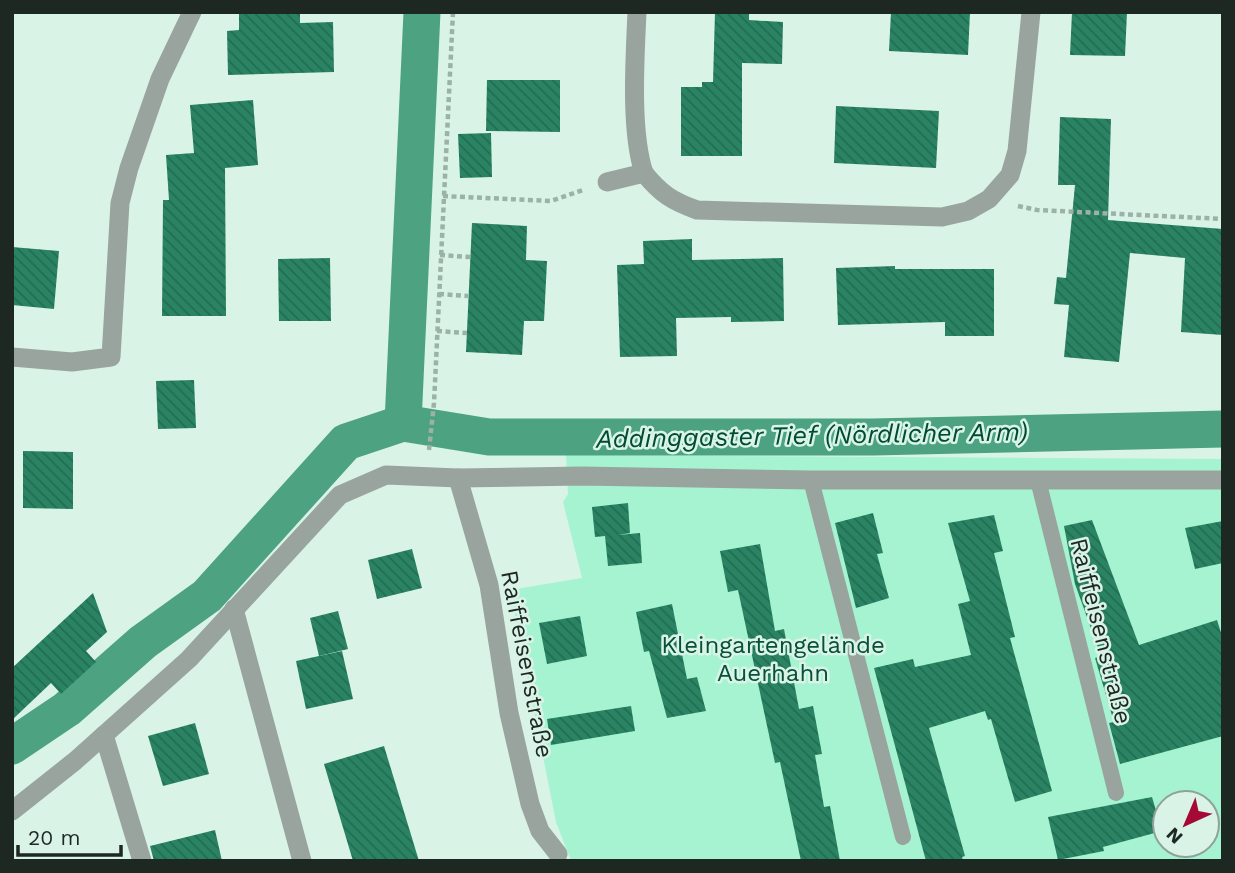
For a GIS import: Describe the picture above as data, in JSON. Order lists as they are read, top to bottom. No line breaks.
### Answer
{"streets":{"street":["Raiffeisenstraße"]},"water":["Addinggaster Tief (Nördlicher Arm)"],"parks":["Kleingartengelände Auerhahn"],"scale_bar":"20 m","north":"bottom left"}
